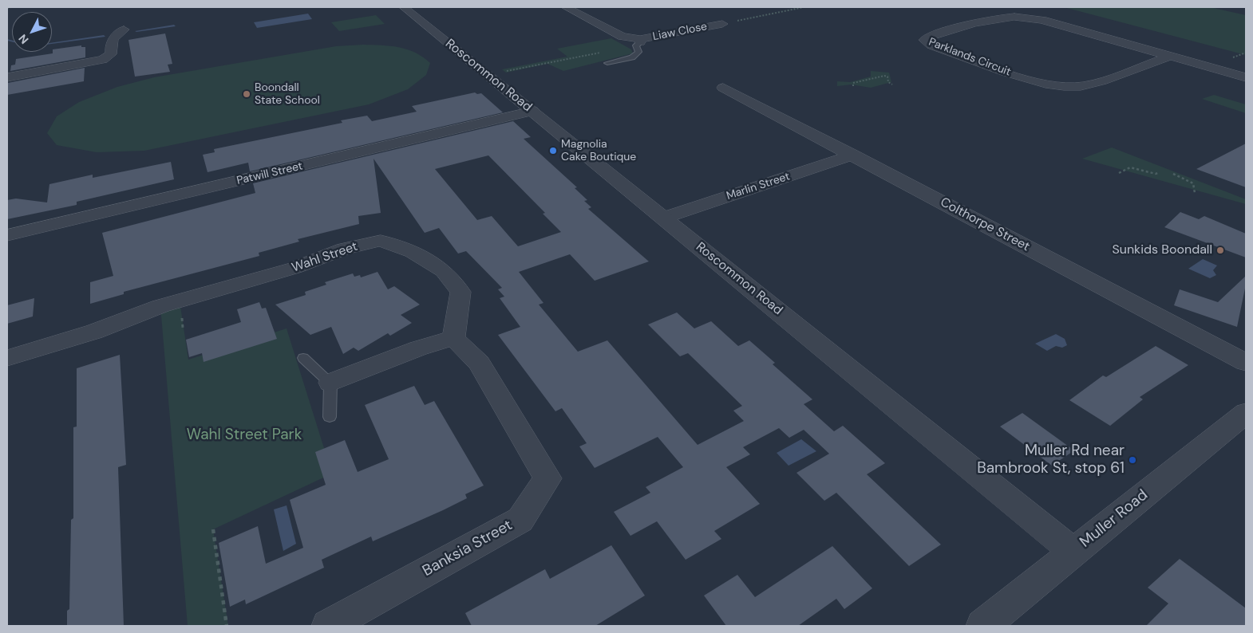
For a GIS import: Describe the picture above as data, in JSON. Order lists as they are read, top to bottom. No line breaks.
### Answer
{"streets":{"street":["Liaw Close","Parklands Circuit","Roscommon Road","Patwill Street","Marlin Street","Colthorpe Street","Wahl Street","Muller Road","Banksia Street"]},"crossings":[["Roscommon Road","Patwill Street"],["Roscommon Road","Marlin Street"],["Roscommon Road","Muller Road"],["Marlin Street","Colthorpe Street"],["Wahl Street","Banksia Street"]],"parks":["Wahl Street Park"],"places":["Boondall State School","Magnolia Cake Boutique","Sunkids Boondall","Muller Rd near Bambrook St, stop 61"],"north":"bottom left"}
